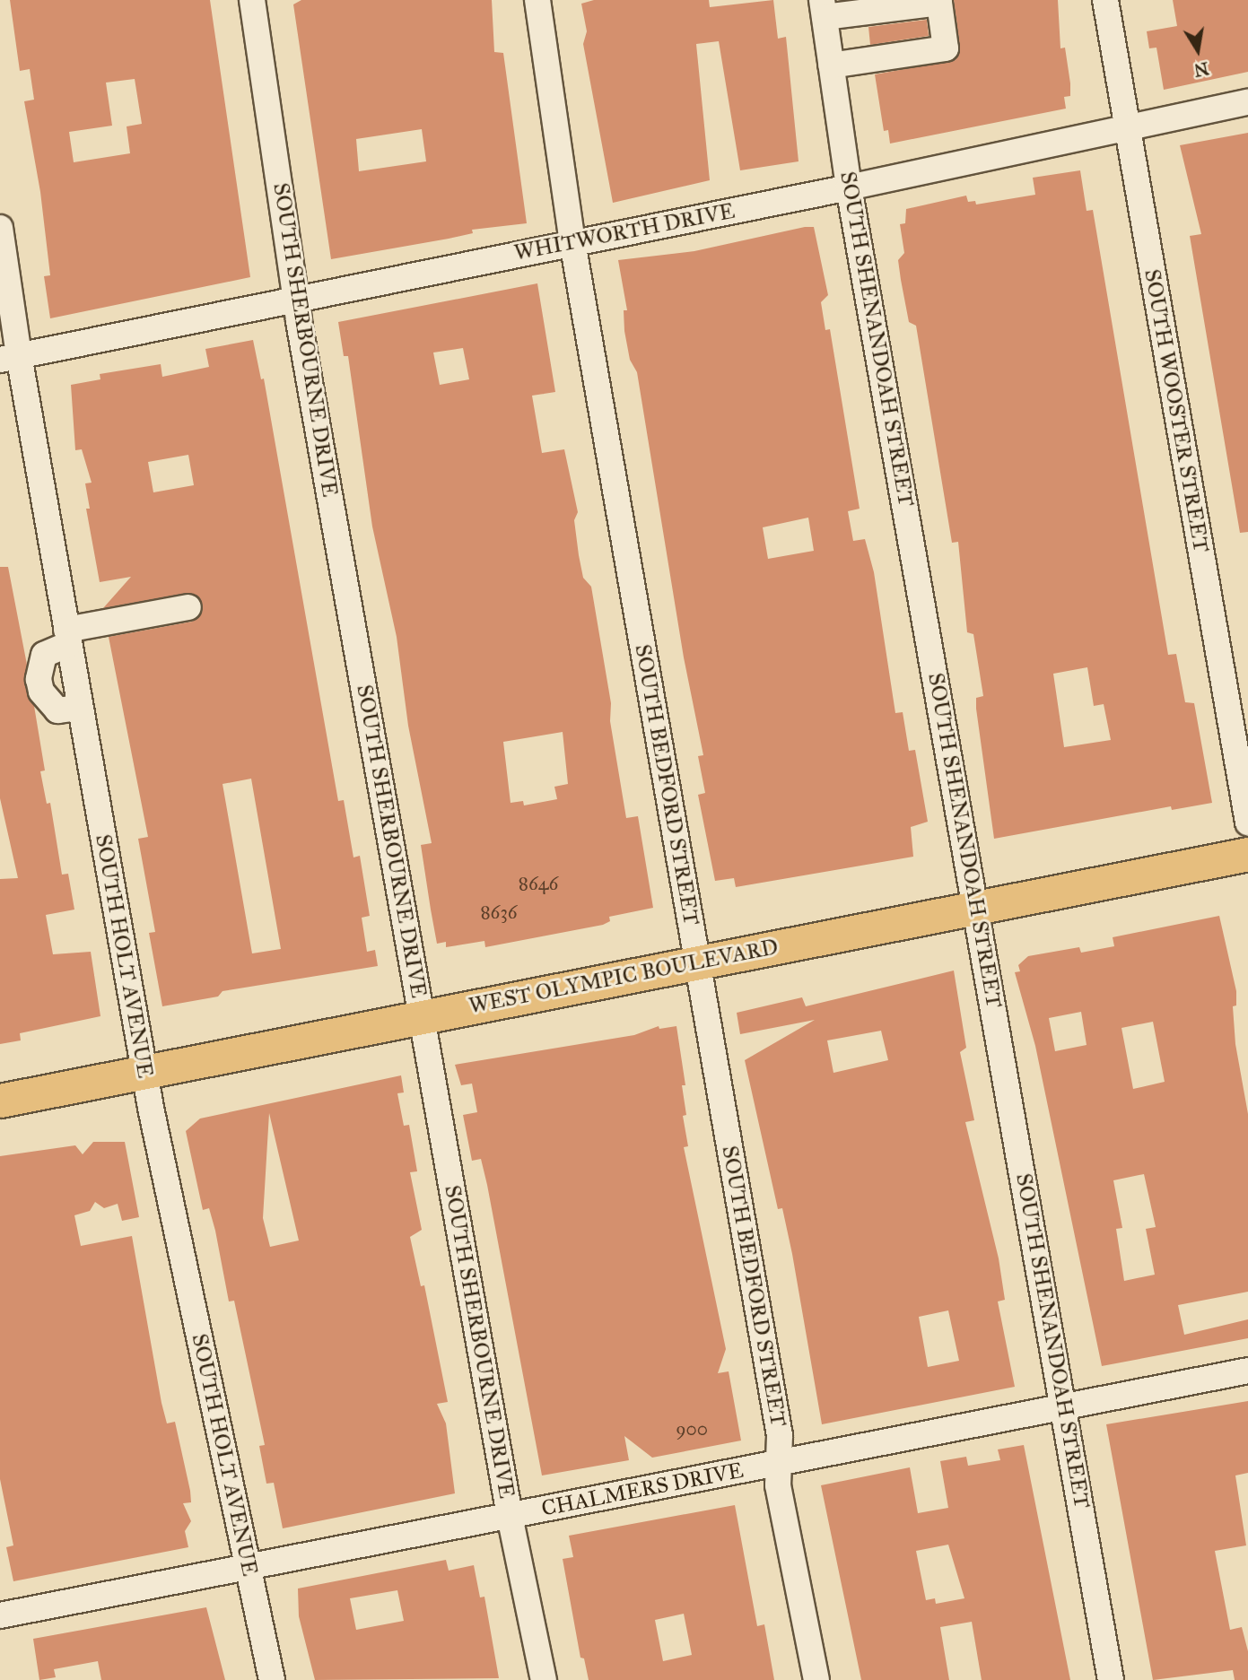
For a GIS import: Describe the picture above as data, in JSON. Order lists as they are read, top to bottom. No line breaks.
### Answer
{"streets":{"main road":["WEST OLYMPIC BOULEVARD"],"street":["WHITWORTH DRIVE","SOUTH SHENANDOAH STREET","SOUTH SHERBOURNE DRIVE","SOUTH WOOSTER STREET","SOUTH BEDFORD STREET","SOUTH HOLT AVENUE","CHALMERS DRIVE"]},"crossings":[["WHITWORTH DRIVE","SOUTH SHENANDOAH STREET"],["WHITWORTH DRIVE","SOUTH SHERBOURNE DRIVE"],["WHITWORTH DRIVE","SOUTH WOOSTER STREET"],["WHITWORTH DRIVE","SOUTH BEDFORD STREET"],["WHITWORTH DRIVE","SOUTH HOLT AVENUE"],["SOUTH SHENANDOAH STREET","WEST OLYMPIC BOULEVARD"],["SOUTH SHENANDOAH STREET","CHALMERS DRIVE"],["SOUTH SHERBOURNE DRIVE","WEST OLYMPIC BOULEVARD"],["SOUTH SHERBOURNE DRIVE","CHALMERS DRIVE"],["SOUTH BEDFORD STREET","WEST OLYMPIC BOULEVARD"],["SOUTH BEDFORD STREET","CHALMERS DRIVE"],["SOUTH HOLT AVENUE","WEST OLYMPIC BOULEVARD"],["SOUTH HOLT AVENUE","CHALMERS DRIVE"]],"house_numbers":["8646","8636","900"],"north":"bottom"}
